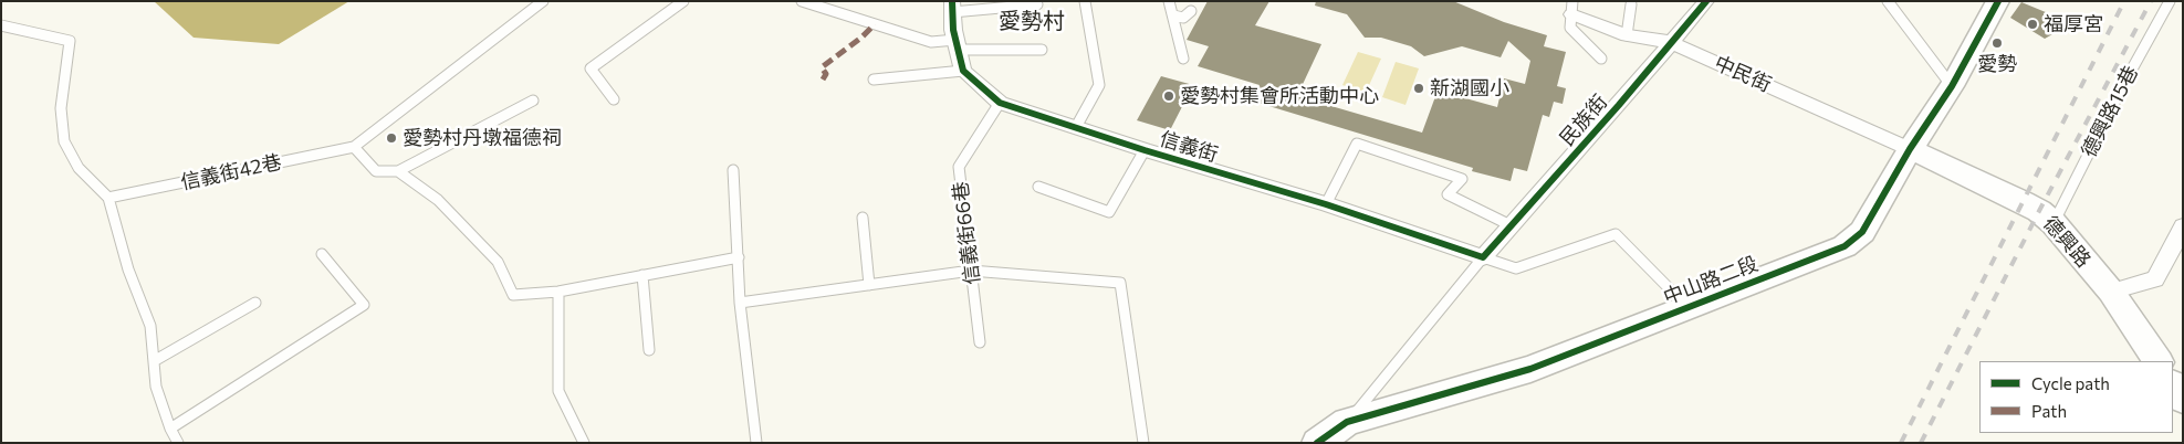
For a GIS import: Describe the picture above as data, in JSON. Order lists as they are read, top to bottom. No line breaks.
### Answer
{"streets":{"street":["中民街","民族街","信義街","德興路","中山路二段"],"lane":["德興路15巷","信義街42巷","信義街66巷"]},"crossings":[["中民街","民族街"],["中民街","德興路"],["中民街","中山路二段"],["德興路15巷","德興路"],["民族街","信義街"],["民族街","中山路二段"],["信義街","信義街66巷"],["德興路","中山路二段"]],"districts":["愛勢村"],"places":["福厚宮","愛勢","新湖國小","愛勢村集會所活動中心","愛勢村丹墩福德祠"],"legend":["Cycle path","Path"]}
